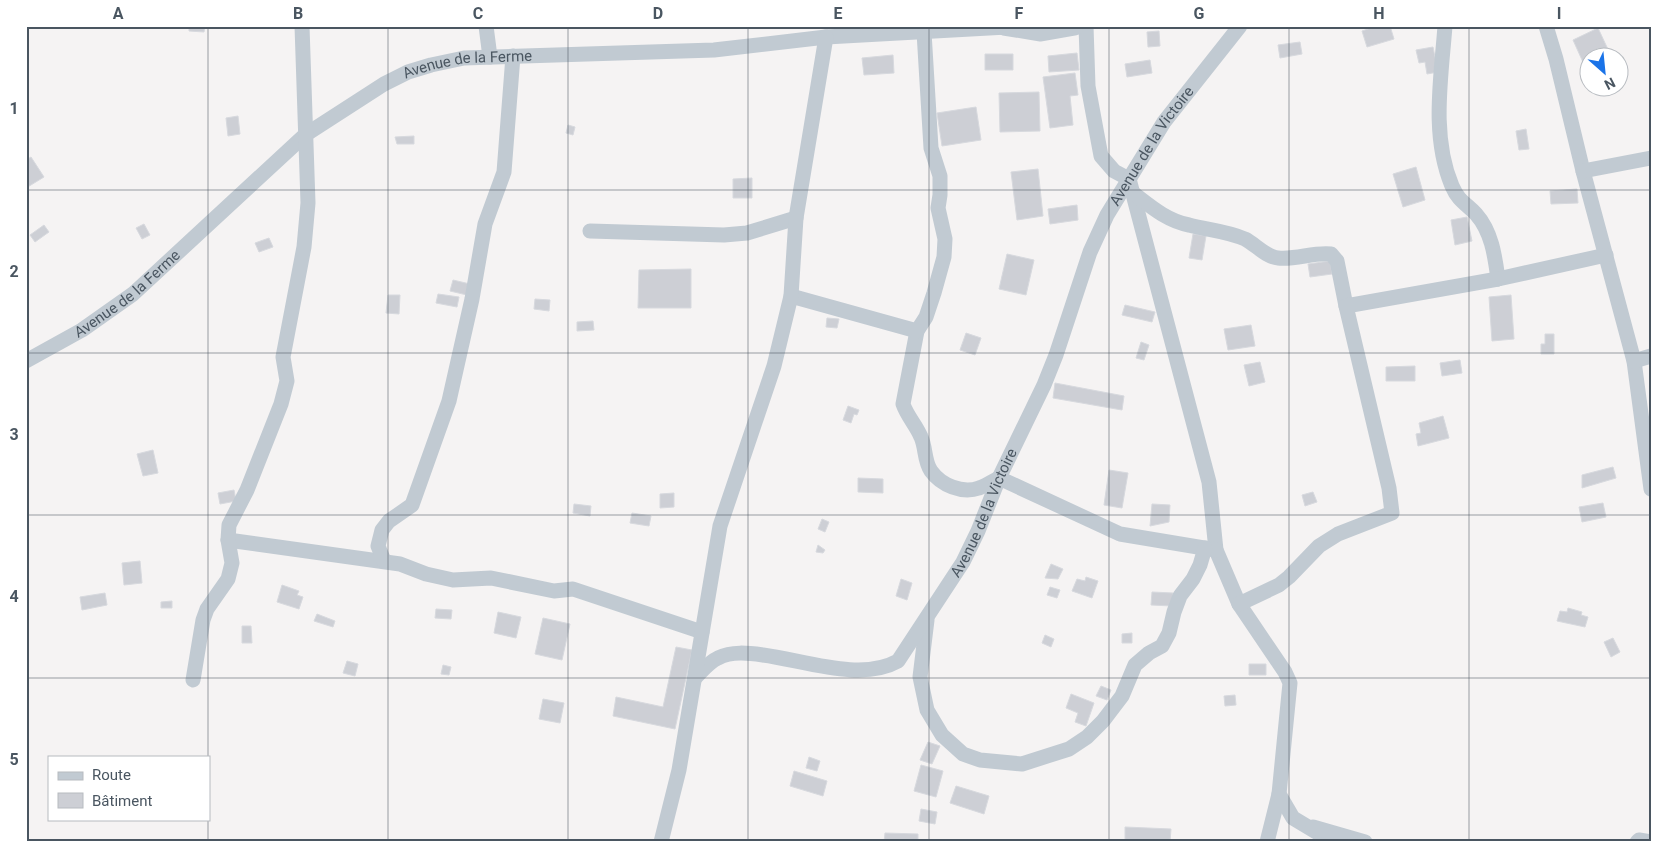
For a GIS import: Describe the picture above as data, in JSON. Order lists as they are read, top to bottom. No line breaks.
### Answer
{"streets":{"street":["Avenue de la Ferme","Avenue de la Victoire"]},"legend":["Route","Bâtiment"],"north":"bottom right","grid":{"columns":["A","B","C","D","E","F","G","H","I"],"rows":["1","2","3","4","5"]}}
